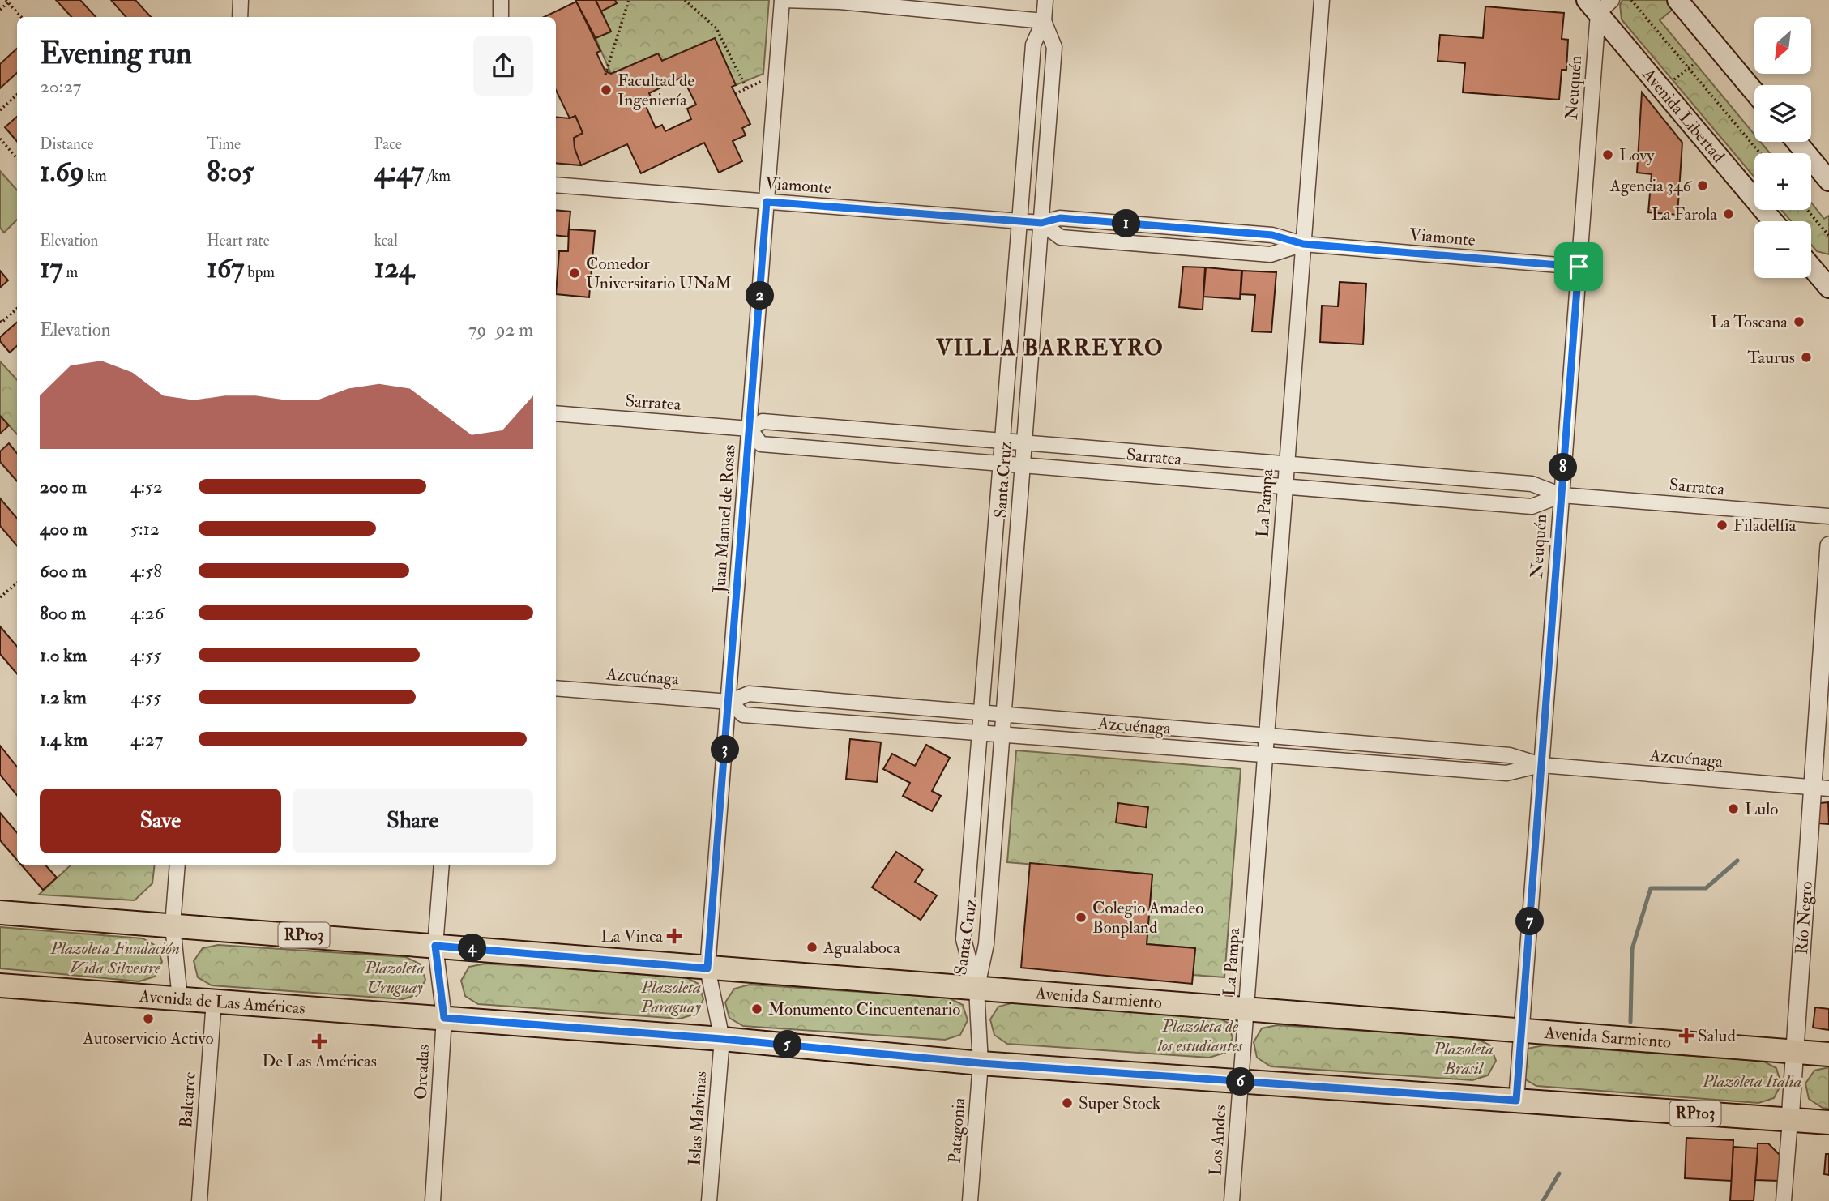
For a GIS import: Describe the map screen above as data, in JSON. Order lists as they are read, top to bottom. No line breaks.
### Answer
{"streets":{"main road":["Avenida Libertad","RP103","Avenida Sarmiento","Avenida de Las Américas"],"street":["Neuquén","Viamonte","Sarratea","Santa Cruz","La Pampa","Juan Manuel de Rosas","Azcuénaga","Río Negro","Orcadas","Balcarce","Islas Malvinas","Patagonia","Los Andes"]},"crossings":[["Neuquén","Avenida Libertad"],["Neuquén","Viamonte"],["Neuquén","Sarratea"],["Neuquén","Azcuénaga"],["Neuquén","RP103"],["Neuquén","Avenida Sarmiento"],["Viamonte","Santa Cruz"],["Viamonte","La Pampa"],["Viamonte","Juan Manuel de Rosas"],["Sarratea","Santa Cruz"],["Sarratea","La Pampa"],["Sarratea","Juan Manuel de Rosas"],["Santa Cruz","Azcuénaga"],["Santa Cruz","Avenida Sarmiento"],["Santa Cruz","Patagonia"],["La Pampa","Azcuénaga"],["La Pampa","RP103"],["La Pampa","Avenida Sarmiento"],["La Pampa","Los Andes"],["Juan Manuel de Rosas","Azcuénaga"],["Juan Manuel de Rosas","RP103"],["Juan Manuel de Rosas","Avenida Sarmiento"],["Juan Manuel de Rosas","Islas Malvinas"],["Azcuénaga","Río Negro"],["Río Negro","RP103"],["Río Negro","Avenida Sarmiento"],["RP103","Avenida Sarmiento"],["RP103","Avenida de Las Américas"],["RP103","Orcadas"],["RP103","Islas Malvinas"],["RP103","Patagonia"],["RP103","Los Andes"],["Avenida Sarmiento","Orcadas"],["Avenida Sarmiento","Patagonia"],["Avenida de Las Américas","Orcadas"],["Avenida de Las Américas","Balcarce"]],"districts":["VILLA BARREYRO"],"parks":["Plazoleta Fundación Vida Silvestre","Plazoleta Uruguay","Plazoleta Paraguay","Plazoleta de los estudiantes","Plazoleta Brasil","Plazoleta Italia"],"places":{"other":["Facultad de Ingeniería","Lovy","Agencia 346","La Farola","Comedor Universitario UNaM","La Toscana","Taurus","Filadelfia","Lulo","Colegio Amadeo Bonpland","Agualaboca","Monumento Cincuentenario","Autoservicio Activo","Super Stock"],"health":["La Vinca","Salud","De Las Américas"]},"north":"bottom left","page":{"map_buttons":["+","−"],"heading":["Evening run","20:27"],"stats":[["Distance","1.69 km"],["Time","8:05"],["Pace","4:47 /km"],["Elevation","17 m"],["Heart rate","167 bpm"],["kcal","124"]],"pins":["1","2","8","3","7","4","5","6"],"chart":["Elevation","79–92 m"],"list":[{"name":"200 m","note":"4:52"},{"name":"400 m","note":"5:12"},{"name":"600 m","note":"4:58"},{"name":"800 m","note":"4:26"},{"name":"1.0 km","note":"4:55"},{"name":"1.2 km","note":"4:55"},{"name":"1.4 km","note":"4:27"}],"buttons":["Save","Share"]}}
